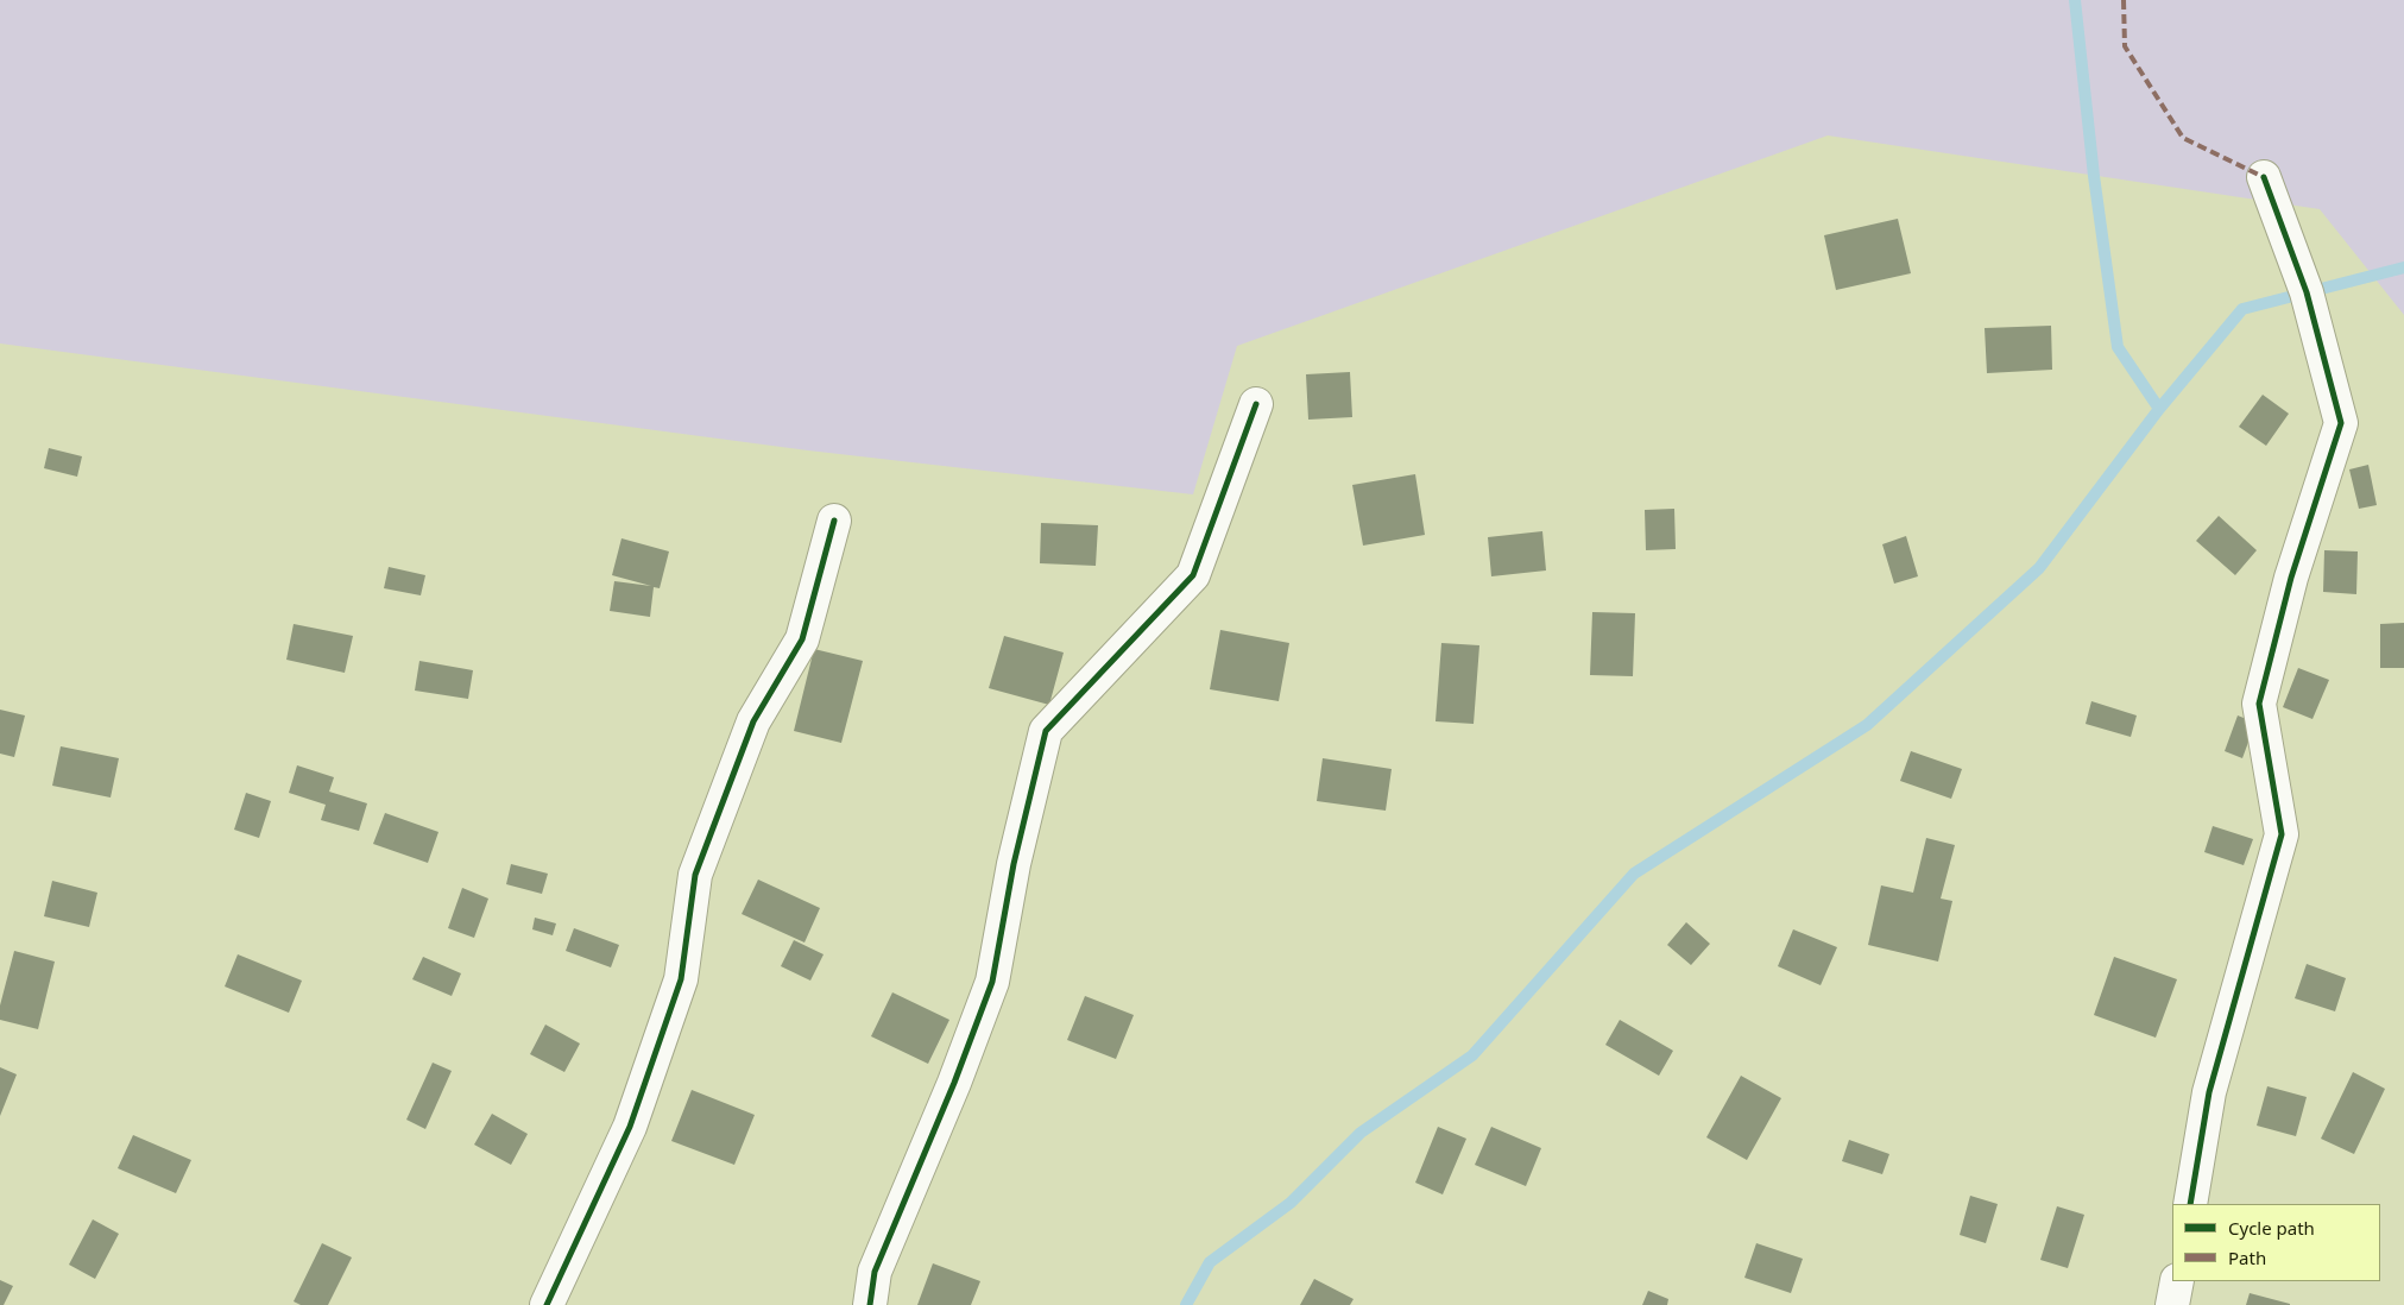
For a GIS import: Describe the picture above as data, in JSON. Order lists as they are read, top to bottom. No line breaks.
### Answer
{"legend":["Cycle path","Path"]}
